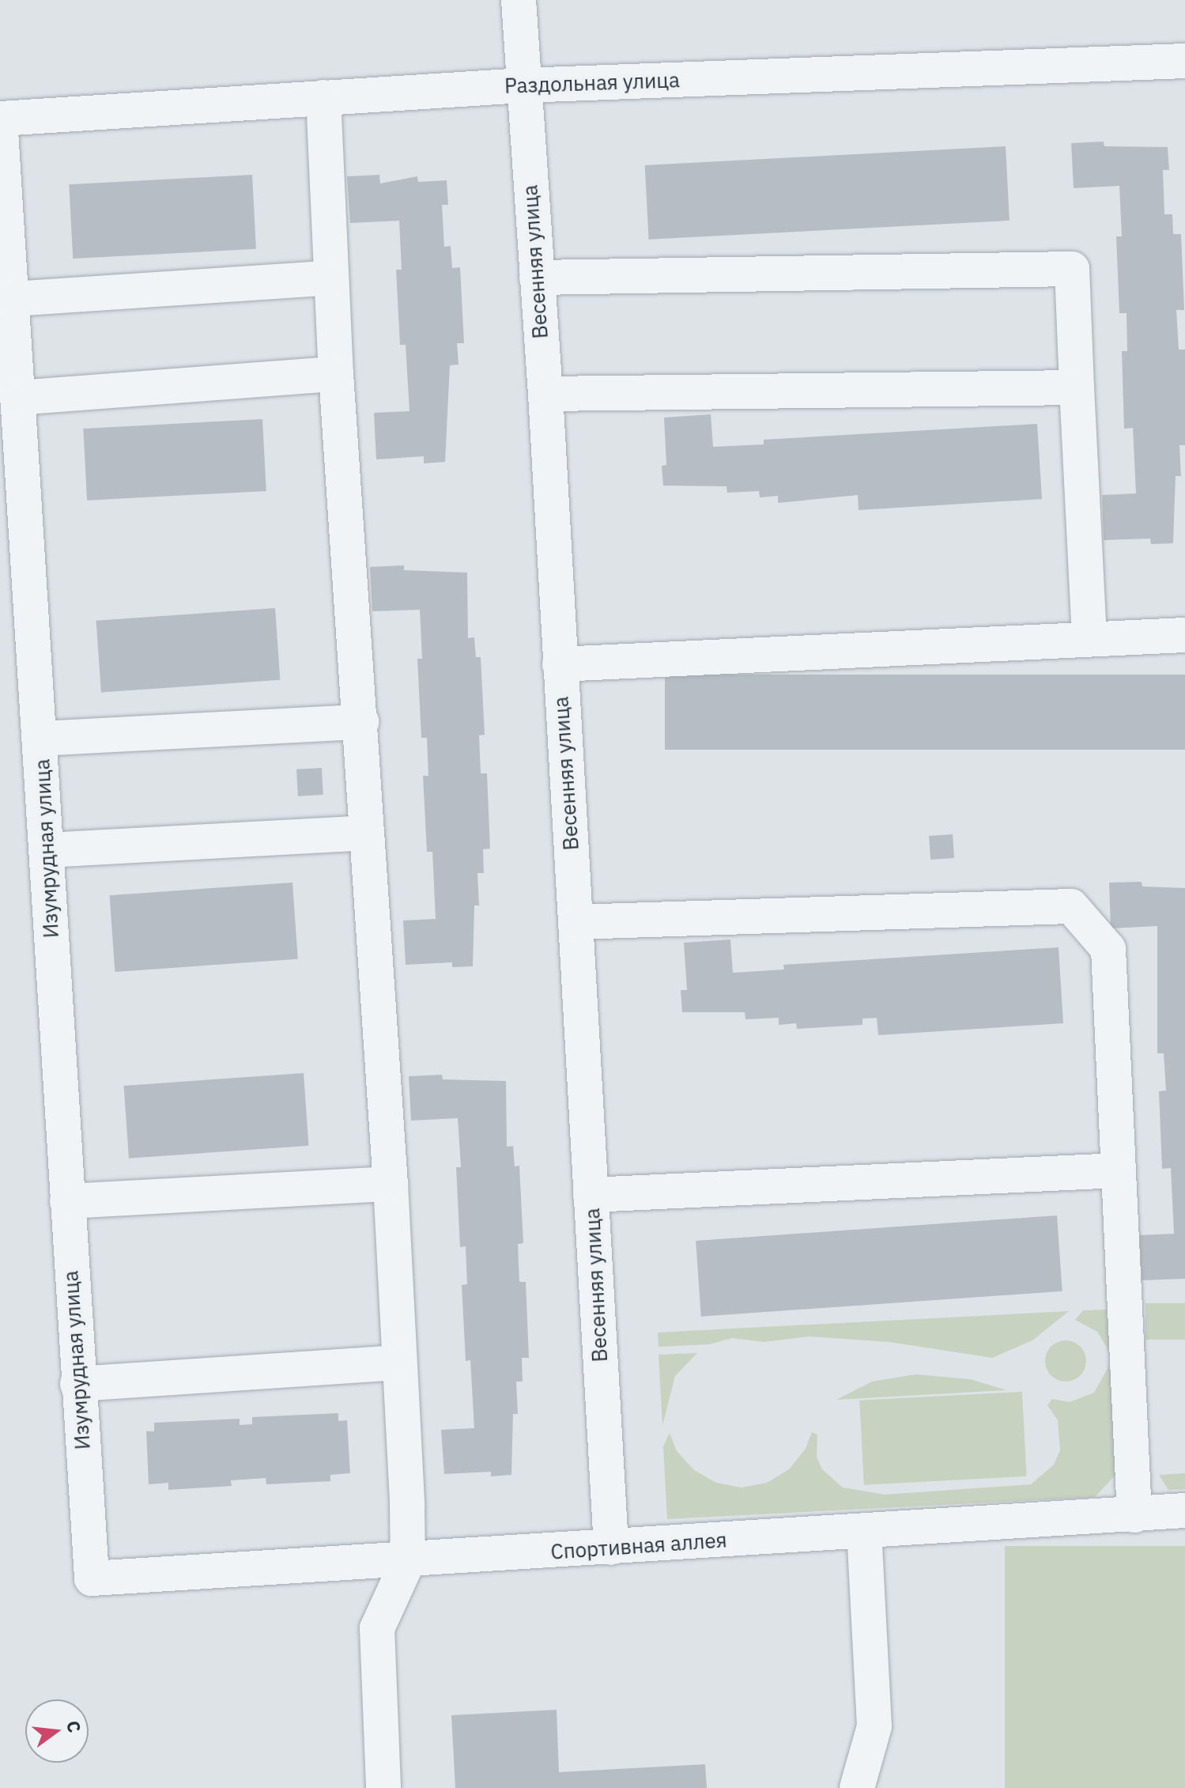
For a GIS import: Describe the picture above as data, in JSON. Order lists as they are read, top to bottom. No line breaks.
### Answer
{"streets":{"street":["Раздольная улица","Весенняя улица","Изумрудная улица","Спортивная аллея"]},"crossings":[["Раздольная улица","Весенняя улица"],["Раздольная улица","Изумрудная улица"],["Весенняя улица","Спортивная аллея"],["Изумрудная улица","Спортивная аллея"]],"north":"right"}
